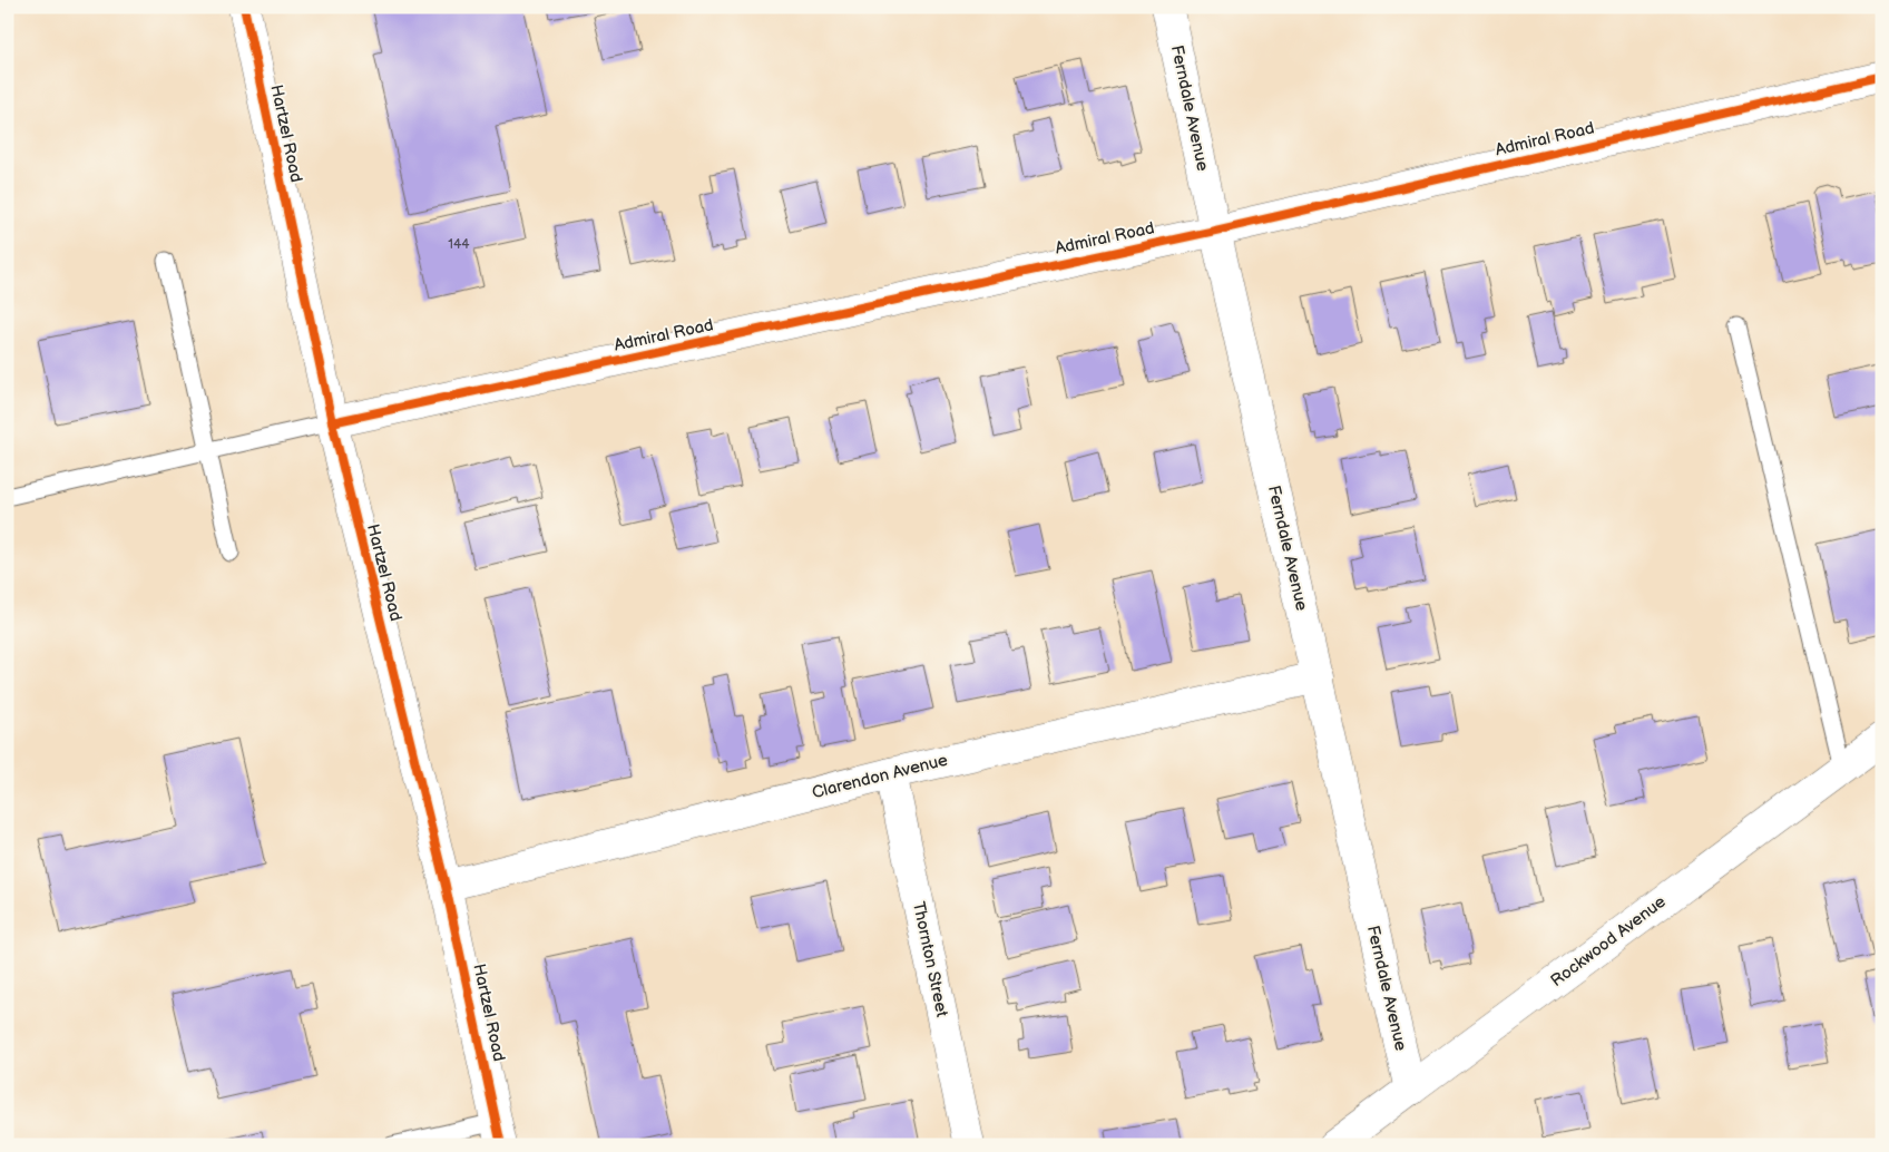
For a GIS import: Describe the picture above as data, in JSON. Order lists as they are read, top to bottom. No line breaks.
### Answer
{"streets":{"street":["Ferndale Avenue","Hartzel Road","Admiral Road","Clarendon Avenue","Rockwood Avenue","Thornton Street"]},"crossings":[["Ferndale Avenue","Admiral Road"],["Ferndale Avenue","Clarendon Avenue"],["Ferndale Avenue","Rockwood Avenue"],["Hartzel Road","Admiral Road"],["Hartzel Road","Clarendon Avenue"],["Clarendon Avenue","Thornton Street"]],"house_numbers":["144"]}
